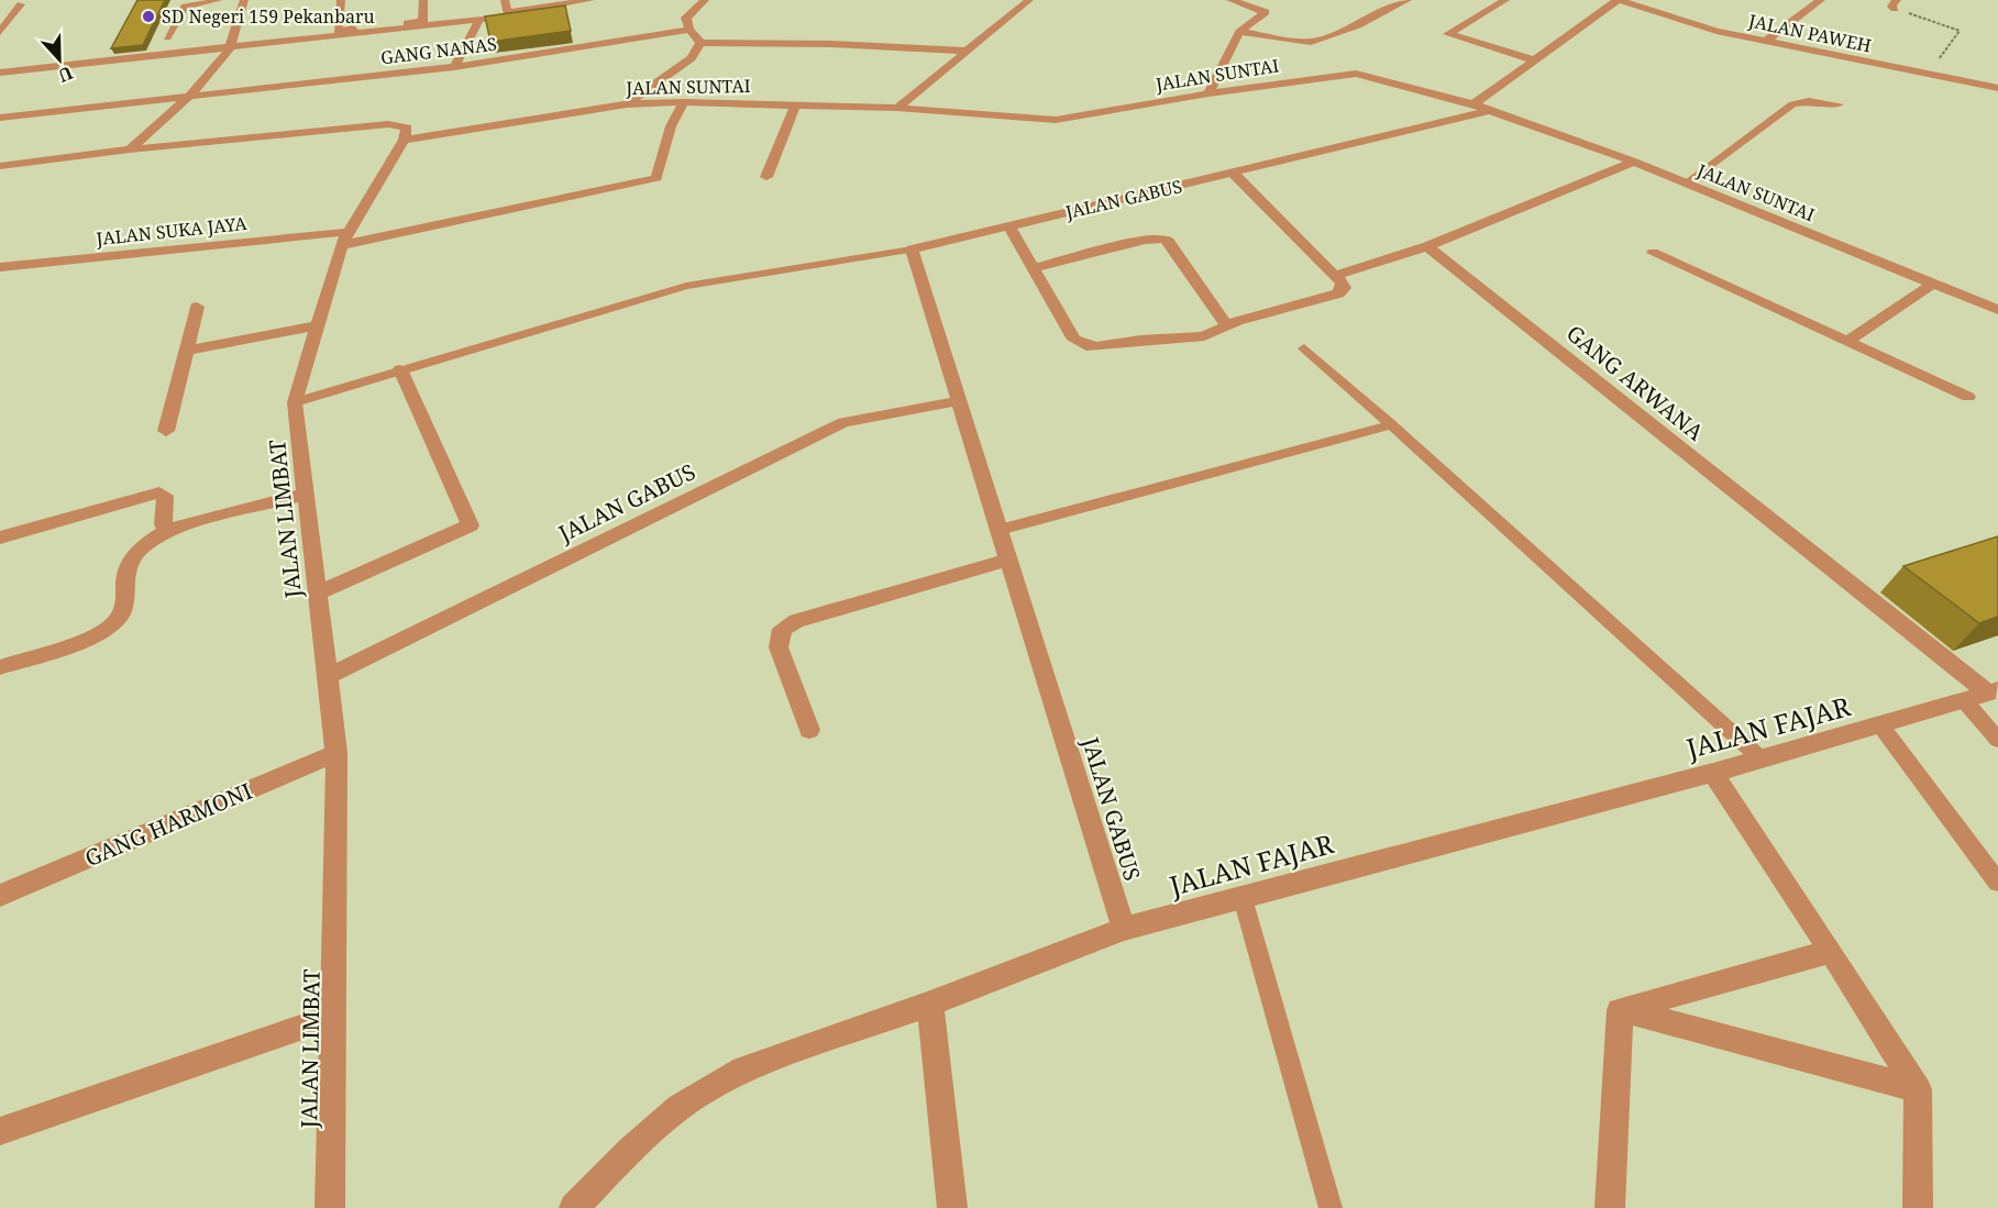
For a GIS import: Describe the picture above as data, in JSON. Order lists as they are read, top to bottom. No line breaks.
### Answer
{"streets":{"street":["JALAN PAWEH","GANG NANAS","JALAN SUNTAI","JALAN GABUS","JALAN SUKA JAYA","GANG ARWANA","JALAN LIMBAT","JALAN FAJAR","GANG HARMONI"]},"crossings":[["JALAN SUNTAI","JALAN GABUS"],["JALAN SUNTAI","JALAN SUKA JAYA"],["JALAN SUNTAI","JALAN LIMBAT"],["JALAN GABUS","JALAN LIMBAT"],["JALAN GABUS","JALAN FAJAR"],["JALAN SUKA JAYA","JALAN LIMBAT"],["GANG ARWANA","JALAN FAJAR"],["JALAN LIMBAT","GANG HARMONI"]],"places":["SD Negeri 159 Pekanbaru"],"north":"bottom"}
